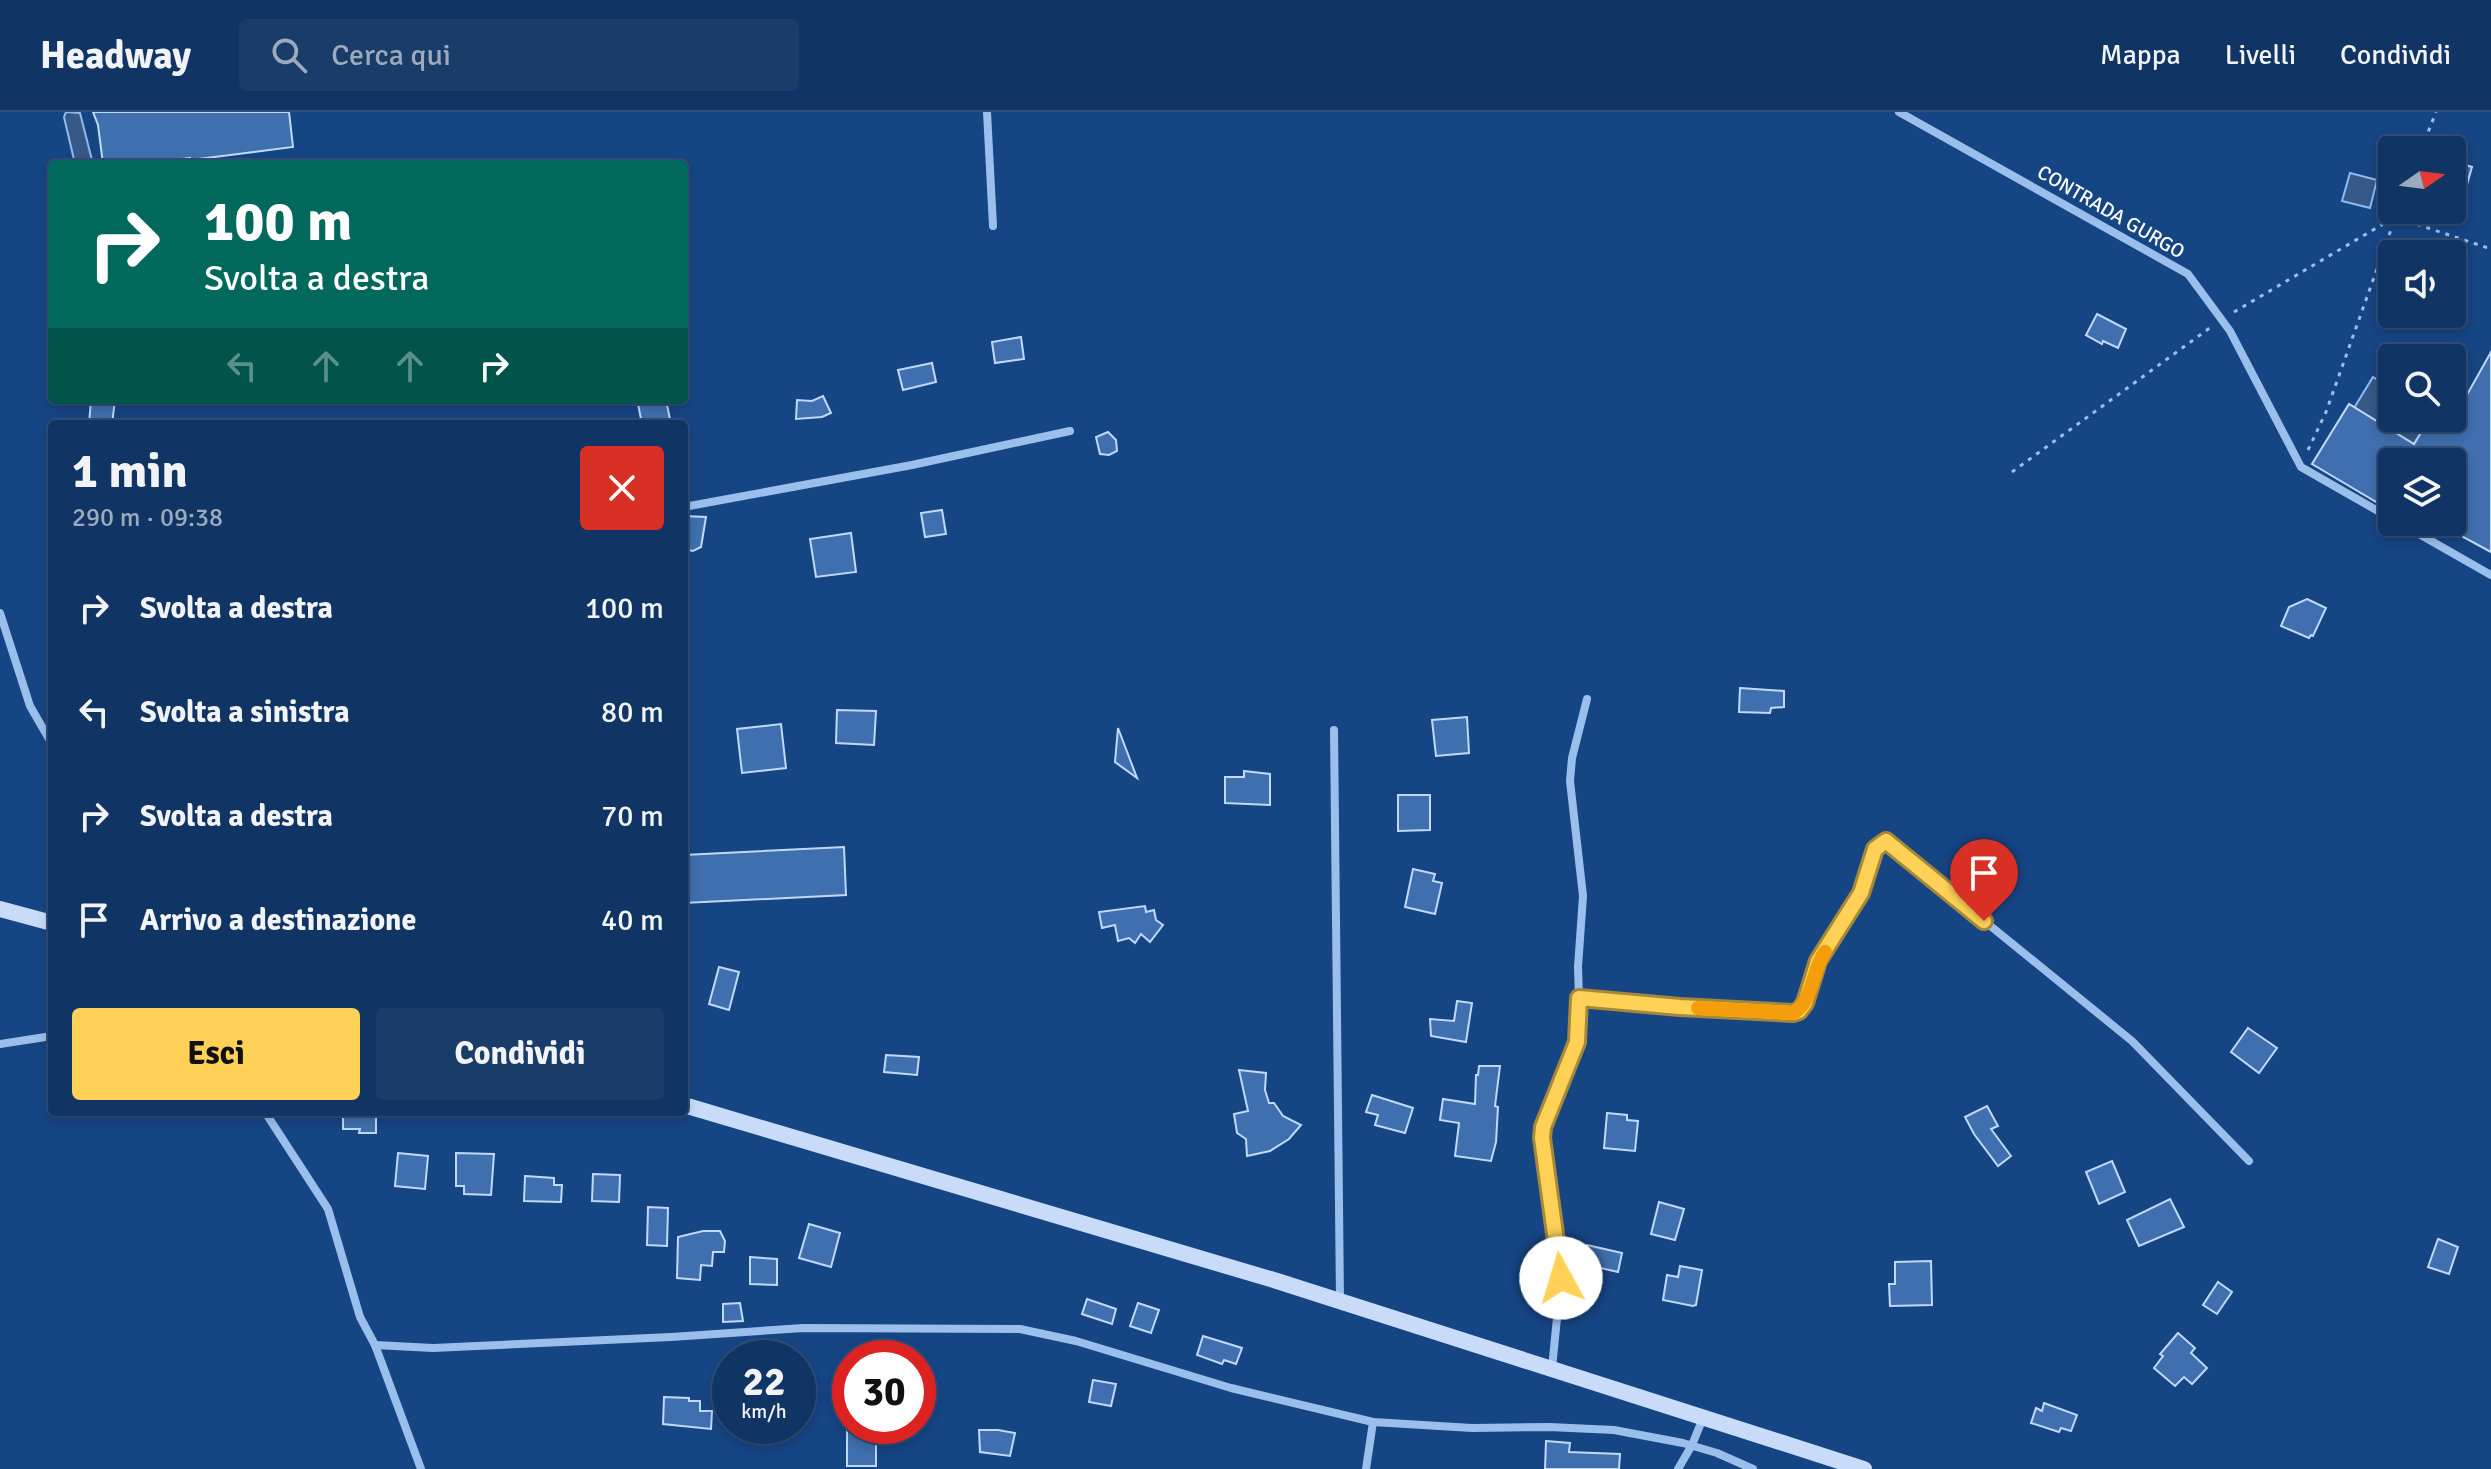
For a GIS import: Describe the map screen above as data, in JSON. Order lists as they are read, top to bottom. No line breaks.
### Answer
{"streets":{"street":["CONTRADA GURGO"]},"north":"right","page":{"header":"Headway","search":"Cerca qui","nav":["Mappa","Livelli","Condividi"],"turn":["100 m","Svolta a destra"],"heading":["1 min","290 m · 09:38"],"list":[{"name":"Svolta a destra","value":"100 m"},{"name":"Svolta a sinistra","value":"80 m"},{"name":"Svolta a destra","value":"70 m"},{"name":"Arrivo a destinazione","value":"40 m"}],"buttons":["Esci","Condividi"],"speed":"22 km/h","limit":"30"}}
